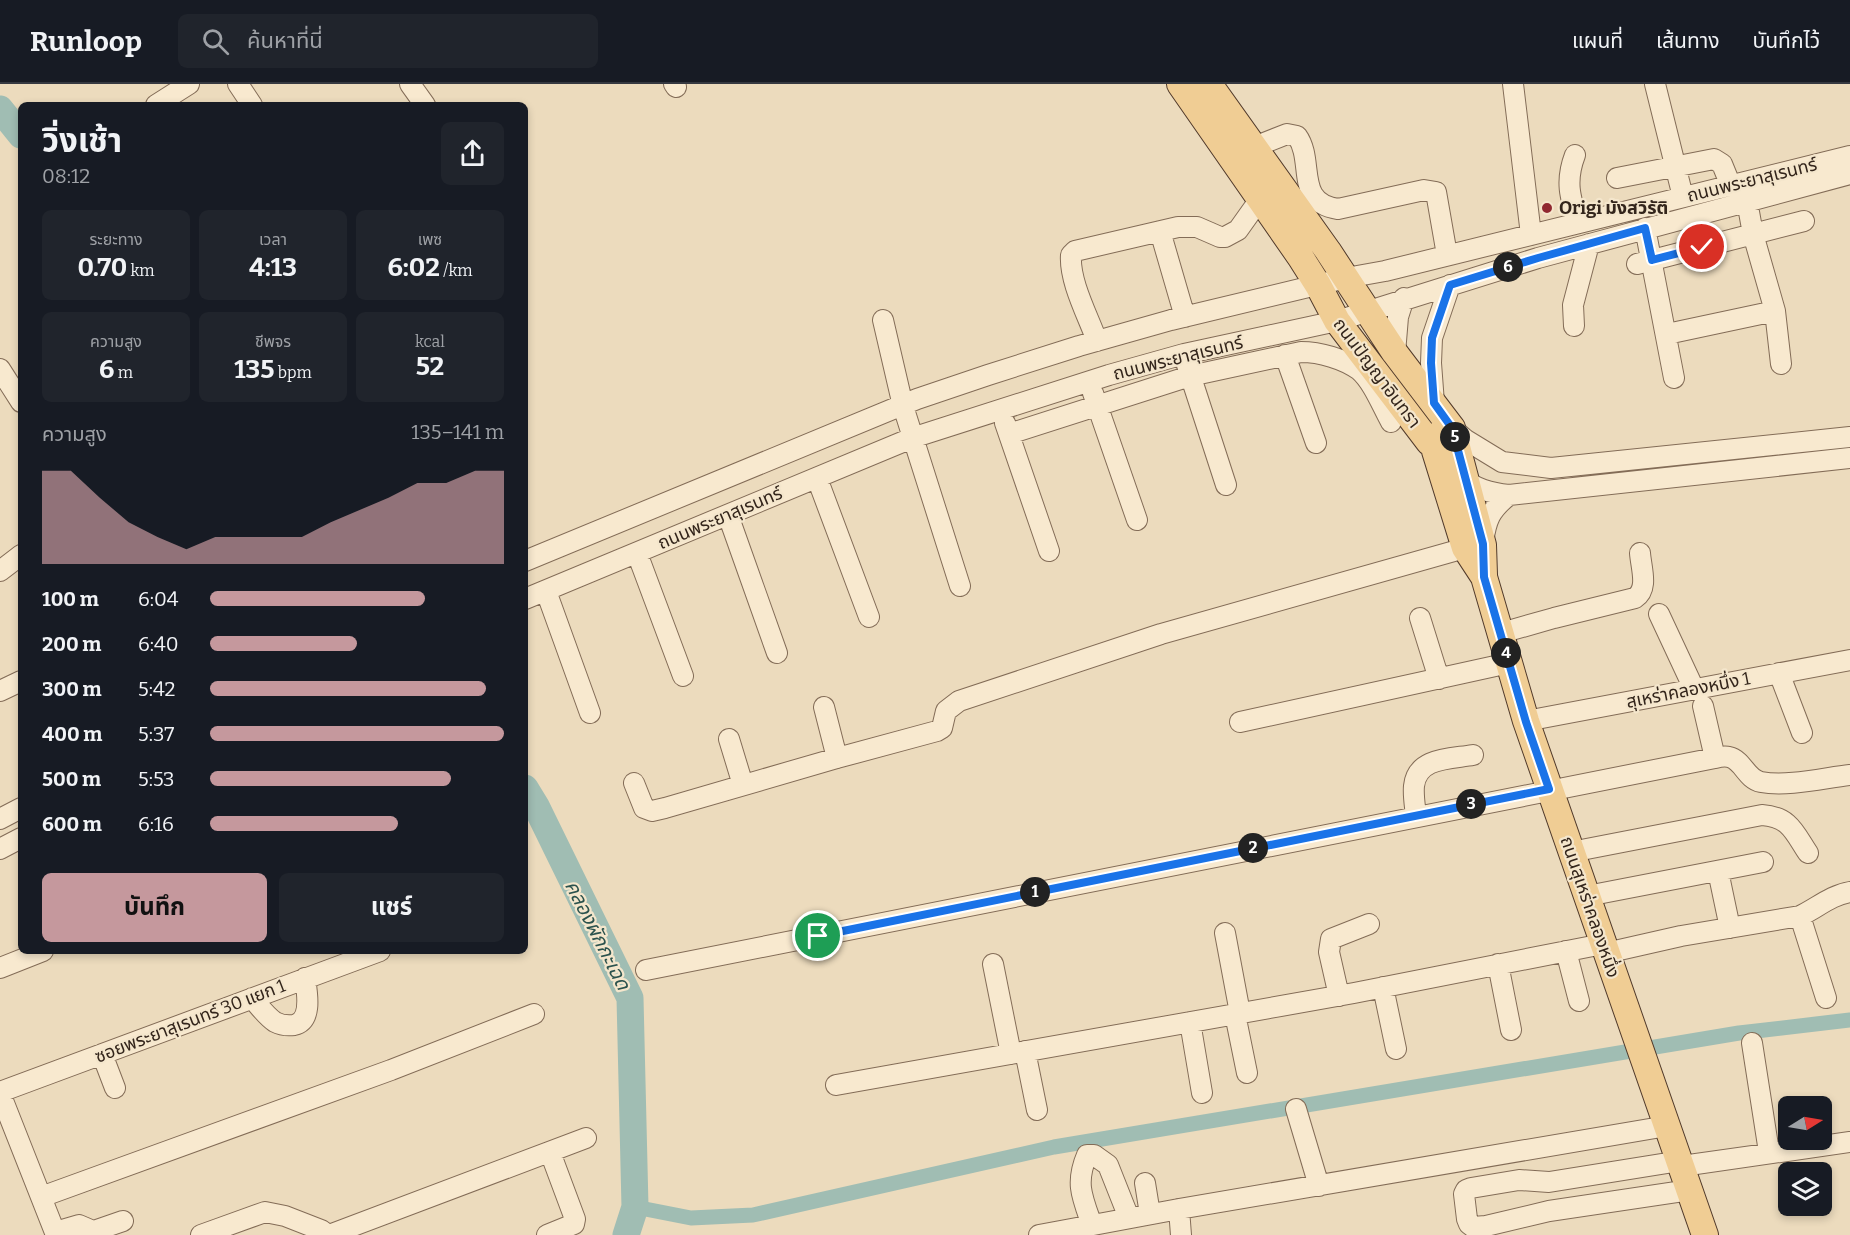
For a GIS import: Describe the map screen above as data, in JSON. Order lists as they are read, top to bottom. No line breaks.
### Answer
{"streets":{"main road":["ถนนปัญญาอินทรา","ถนนสุเหร่าคลองหนึ่ง"],"street":["ถนนพระยาสุเรนทร์","สุเหร่าคลองหนึ่ง 1","ซอยพระยาสุเรนทร์ 30 แยก 1"]},"crossings":[["ถนนพระยาสุเรนทร์","ถนนปัญญาอินทรา"],["ถนนปัญญาอินทรา","ถนนสุเหร่าคลองหนึ่ง"],["สุเหร่าคลองหนึ่ง 1","ถนนสุเหร่าคลองหนึ่ง"]],"water":["คลองผักกะเฉด"],"places":["Origi มังสวิรัติ"],"north":"right","page":{"header":"Runloop","search":"ค้นหาที่นี่","nav":["แผนที่","เส้นทาง","บันทึกไว้"],"heading":["วิ่งเช้า","08:12"],"stats":[["ระยะทาง","0.70 km"],["เวลา","4:13"],["เพซ","6:02 /km"],["ความสูง","6 m"],["ชีพจร","135 bpm"],["kcal","52"]],"pins":["6","5","4","3","2","1"],"chart":["ความสูง","135–141 m"],"list":[{"name":"100 m","note":"6:04"},{"name":"200 m","note":"6:40"},{"name":"300 m","note":"5:42"},{"name":"400 m","note":"5:37"},{"name":"500 m","note":"5:53"},{"name":"600 m","note":"6:16"}],"buttons":["บันทึก","แชร์"]}}
